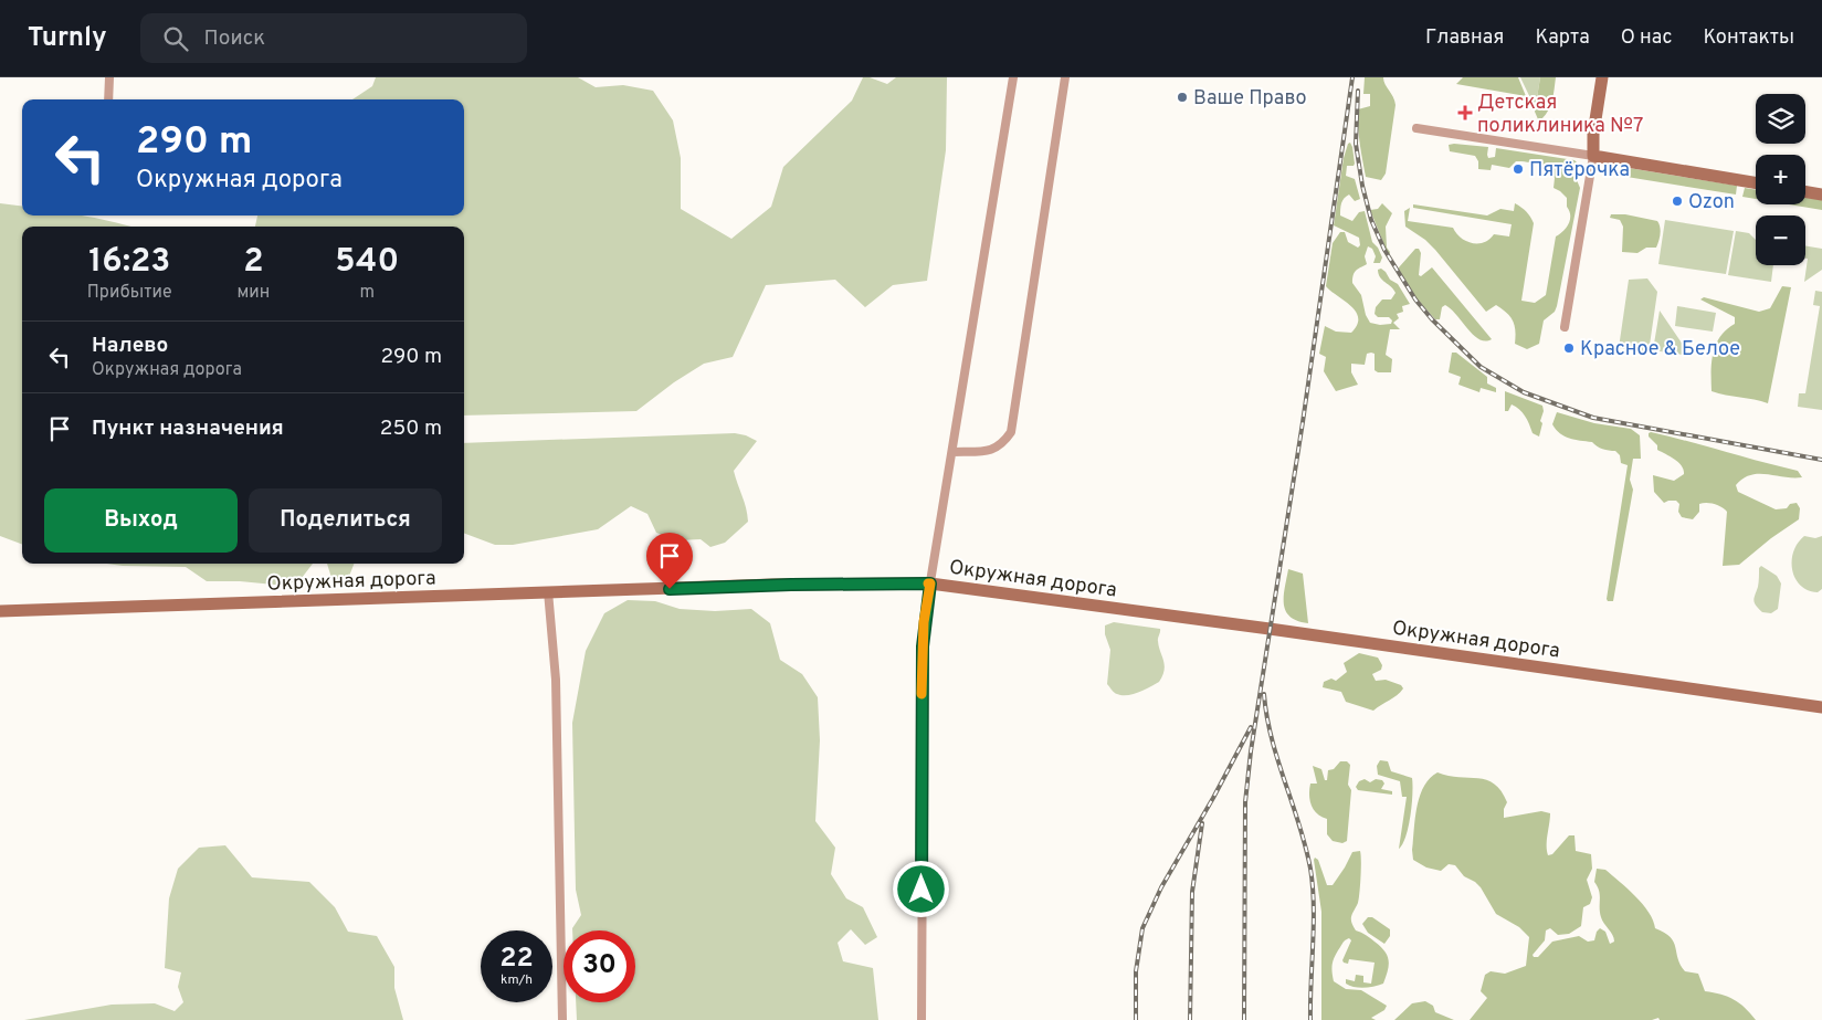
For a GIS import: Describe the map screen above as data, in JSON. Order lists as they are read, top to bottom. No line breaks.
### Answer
{"streets":{"main road":["Окружная дорога"]},"places":{"other":["Ваше Право","Пятёрочка","Ozon","Красное & Белое"],"health":["Детская поликлиника №7"]},"page":{"header":"Turnly","search":"Поиск","nav":["Главная","Карта","О нас","Контакты"],"map_buttons":["+","−"],"turn":["290 m","Окружная дорога"],"eta":["16:23","Прибытие","2","мин","540","m"],"list":[{"name":"Налево","note":"Окружная дорога","value":"290 m"},{"name":"Пункт назначения","value":"250 m"}],"buttons":["Выход","Поделиться"],"speed":"22 km/h","limit":"30"}}
